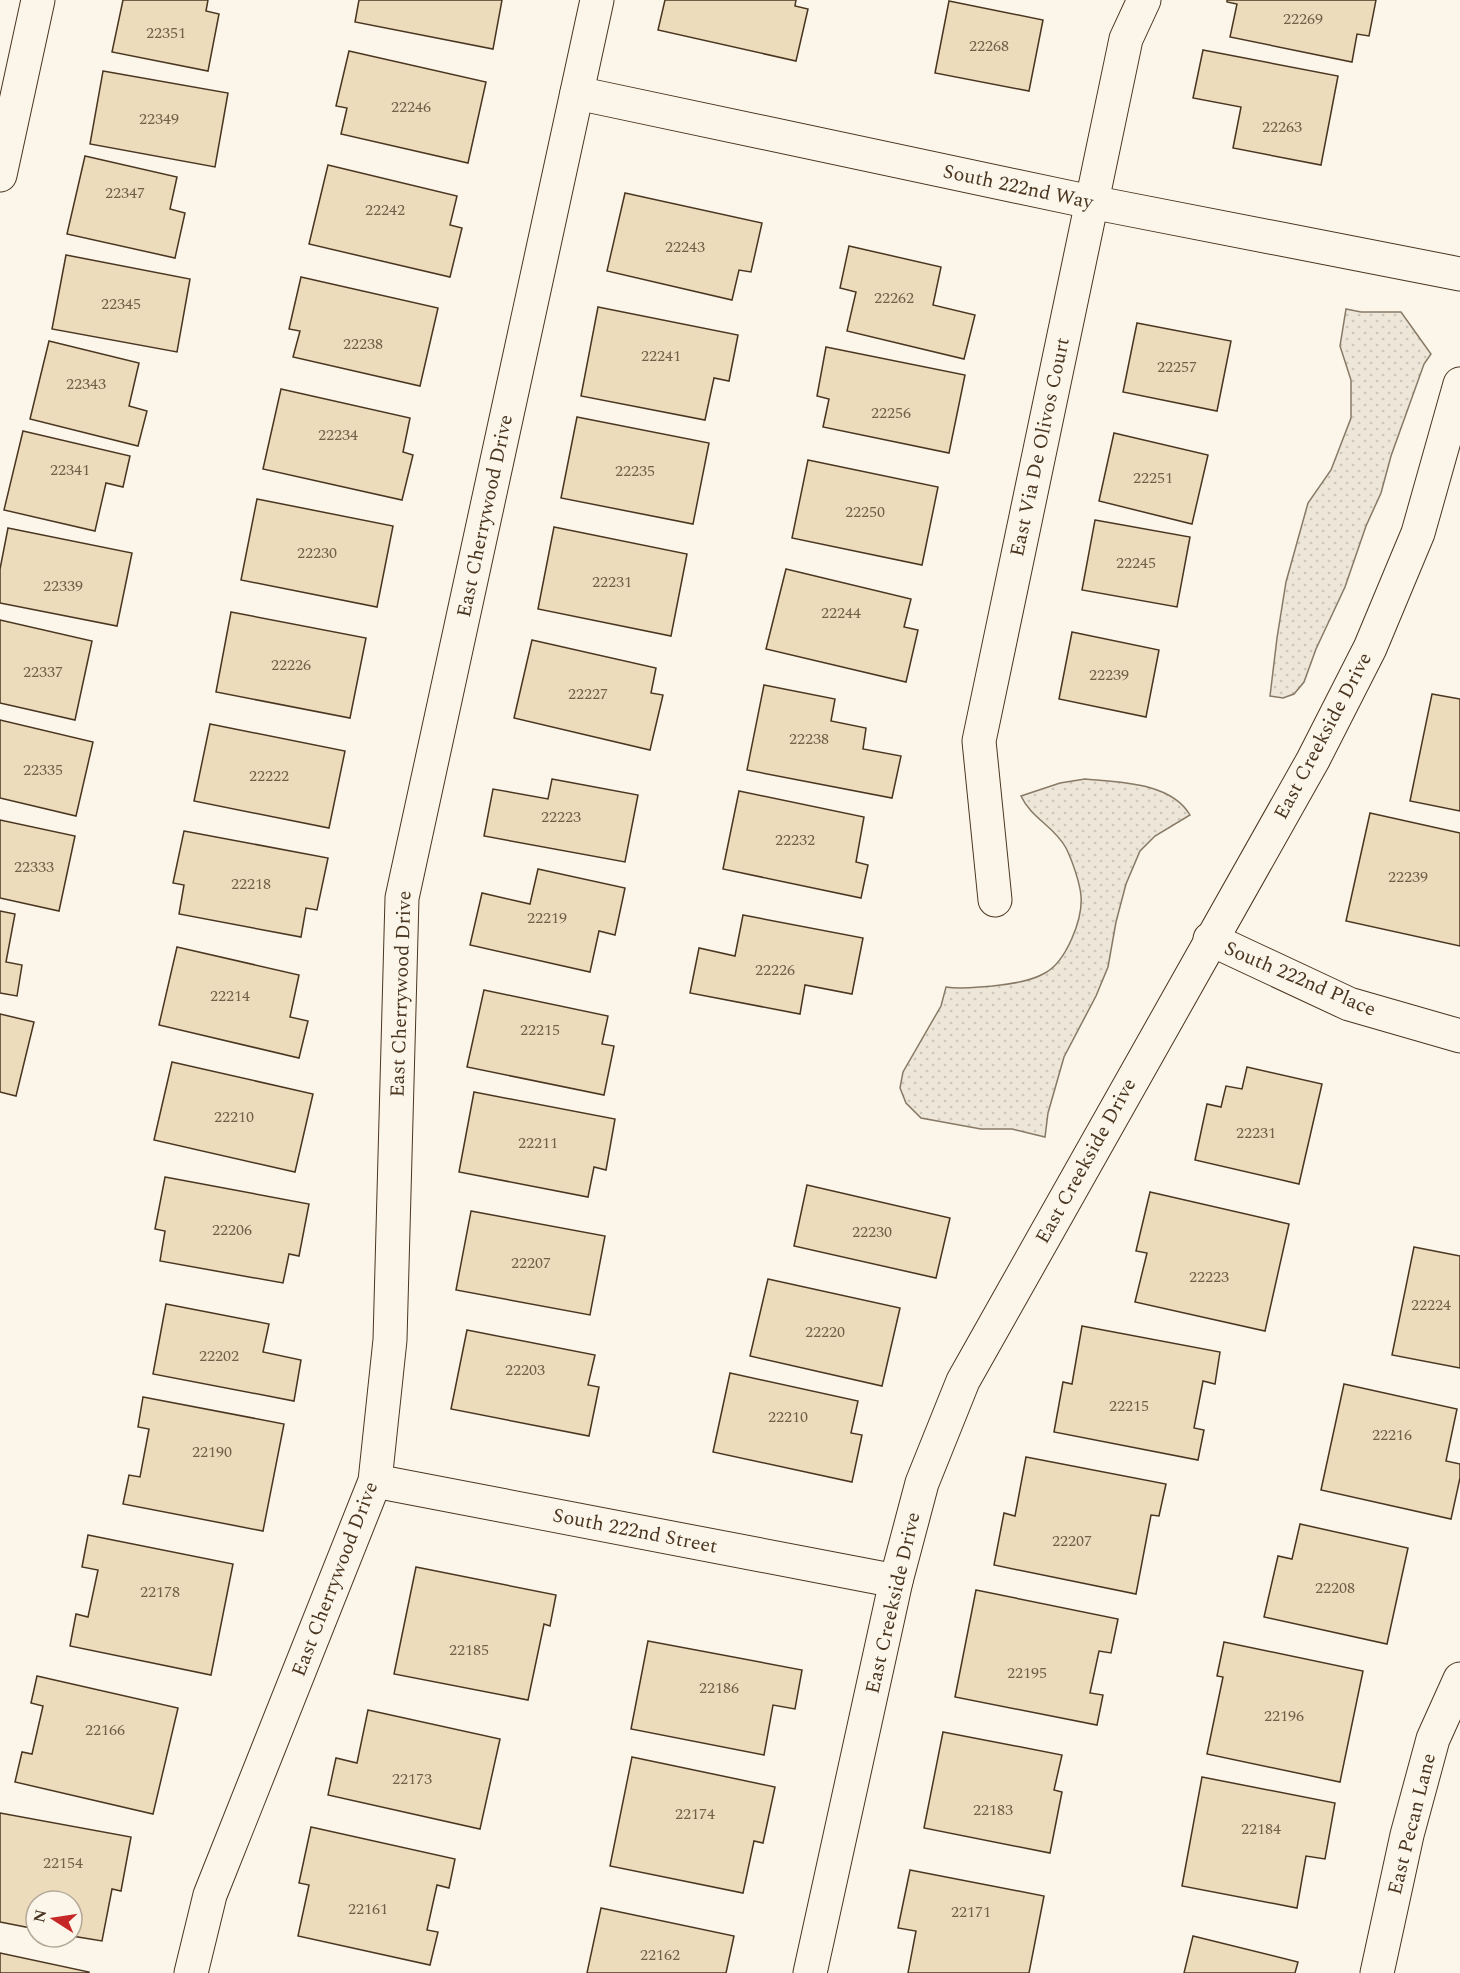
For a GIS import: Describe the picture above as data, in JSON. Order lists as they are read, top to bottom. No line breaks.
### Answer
{"streets":{"street":["South 222nd Way","East Via De Olivos Court","East Cherrywood Drive","East Creekside Drive","South 222nd Place","South 222nd Street","East Pecan Lane"]},"crossings":[["South 222nd Way","East Via De Olivos Court"],["South 222nd Way","East Cherrywood Drive"],["East Cherrywood Drive","South 222nd Street"],["East Creekside Drive","South 222nd Place"],["East Creekside Drive","South 222nd Street"]],"house_numbers":["22269","22351","22268","22246","22349","22263","22347","22242","22243","22262","22345","22238","22241","22257","22343","22256","22234","22341","22235","22251","22250","22230","22245","22231","22339","22244","22226","22337","22239","22227","22238","22335","22222","22223","22232","22333","22239","22218","22219","22226","22214","22215","22210","22231","22211","22206","22230","22207","22223","22224","22220","22202","22203","22215","22210","22216","22190","22207","22208","22178","22185","22195","22186","22196","22166","22173","22183","22174","22184","22154","22161","22171","22162"],"north":"left"}
